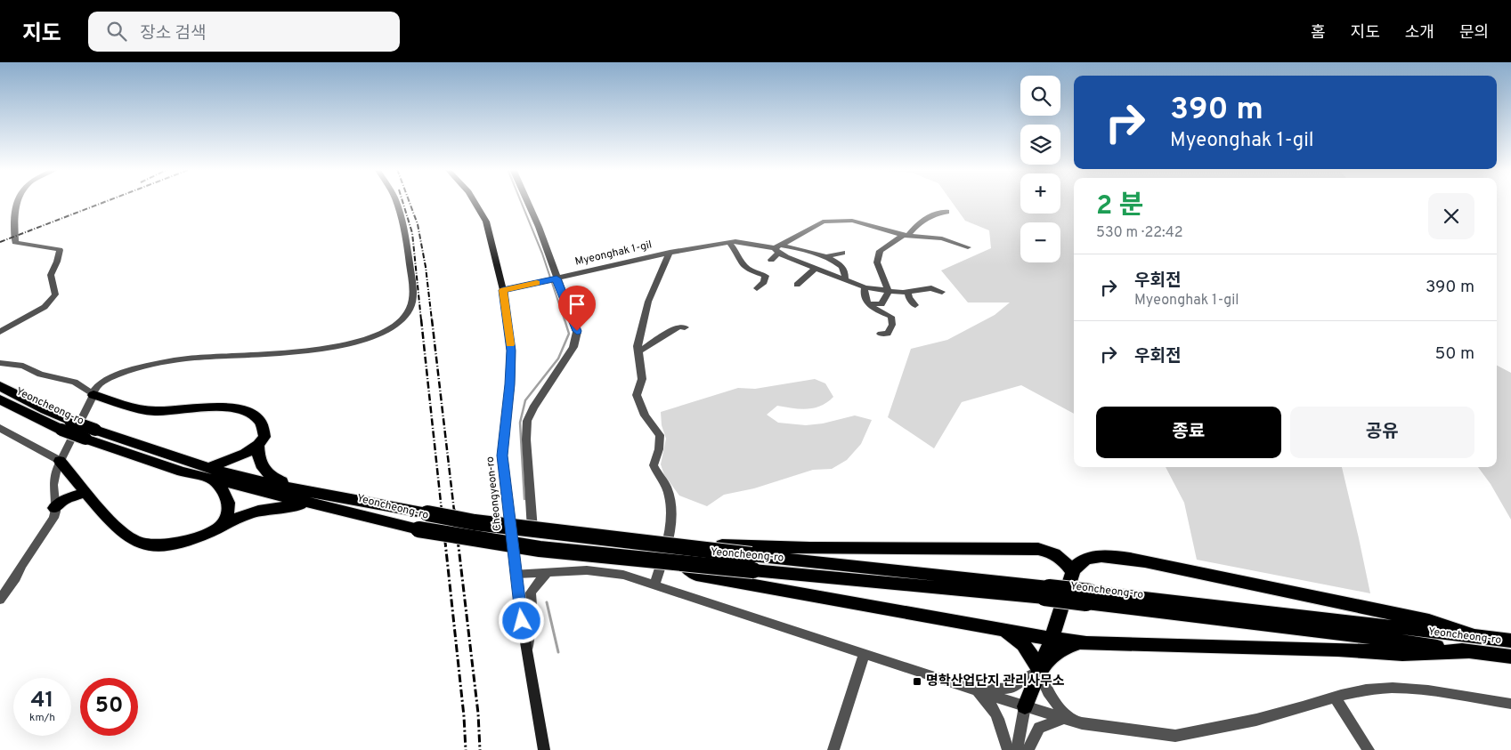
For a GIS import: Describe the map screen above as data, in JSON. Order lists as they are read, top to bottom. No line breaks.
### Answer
{"streets":{"highway":["Yeoncheong-ro"],"main road":["Cheongyeon-ro"],"street":["Myeonghak 1-gil"]},"crossings":[["Myeonghak 1-gil","Cheongyeon-ro"]],"places":{"transit":["명학산업단지 관리사무소"]},"page":{"header":"지도","search":"장소 검색","nav":["홈","지도","소개","문의"],"map_buttons":["+","−"],"turn":["390 m","Myeonghak 1-gil"],"heading":["2 분","530 m · 22:42"],"list":[{"name":"우회전","note":"Myeonghak 1-gil","value":"390 m"},{"name":"우회전","value":"50 m"}],"buttons":["종료","공유"],"speed":"41 km/h","limit":"50"}}
